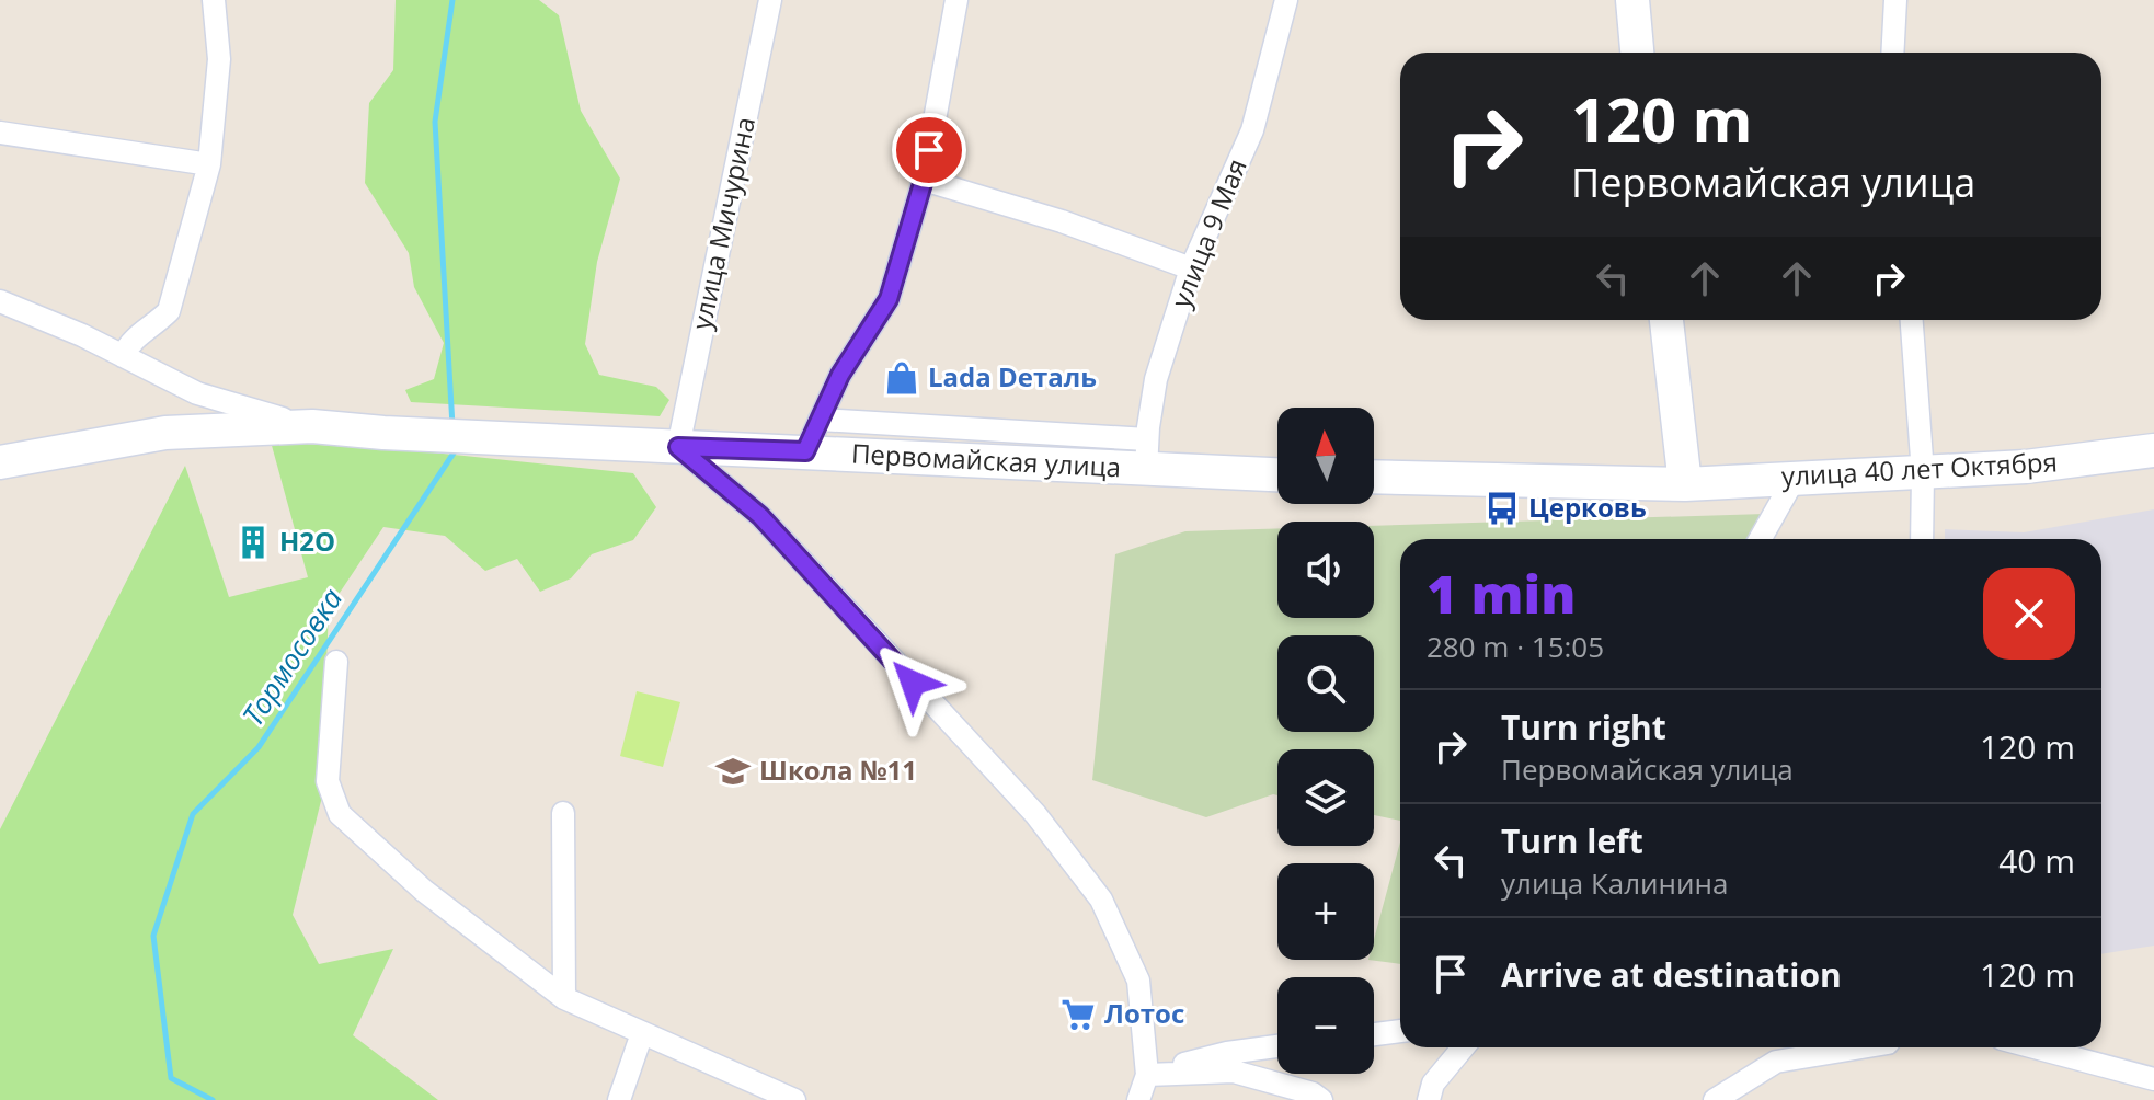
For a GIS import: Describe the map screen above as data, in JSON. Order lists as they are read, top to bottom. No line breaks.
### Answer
{"streets":{"main road":["Первомайская улица","улица 40 лет Октября"],"street":["улица Мичурина","улица 9 Мая"]},"crossings":[["улица Мичурина","Первомайская улица"],["улица 9 Мая","Первомайская улица"]],"water":["Тормосовка"],"places":{"shop":["Lada Dеталь"],"bus stop":["Церковь"],"building":["H2O"],"school or university":["Школа №11"],"supermarket":["Лотос"]},"north":"top","page":{"turn":["120 m","Первомайская улица"],"map_buttons":["+","−"],"heading":["1 min","280 m · 15:05"],"list":[{"name":"Turn right","note":"Первомайская улица","value":"120 m"},{"name":"Turn left","note":"улица Калинина","value":"40 m"},{"name":"Arrive at destination","value":"120 m"}]}}
